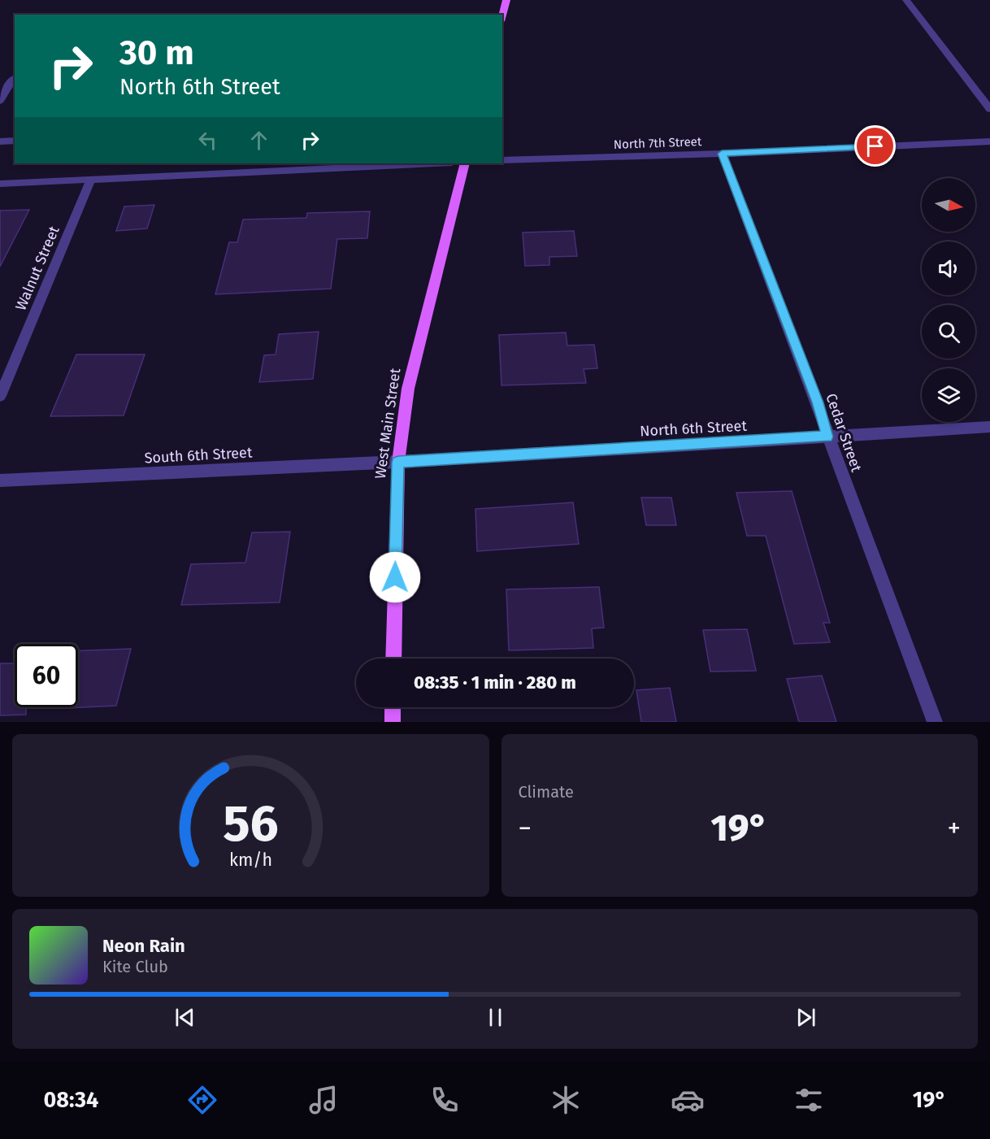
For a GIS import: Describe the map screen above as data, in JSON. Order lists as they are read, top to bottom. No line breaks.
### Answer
{"streets":{"main road":["West Main Street"],"street":["North 7th Street","Walnut Street","North 6th Street","Cedar Street","South 6th Street"]},"crossings":[["North 7th Street","Cedar Street"],["West Main Street","North 6th Street"],["West Main Street","South 6th Street"],["North 6th Street","Cedar Street"],["North 6th Street","South 6th Street"]],"north":"right","page":{"turn":["30 m","North 6th Street"],"limit":"60","trip":"08:35 · 1 min · 280 m","tile":"Climate","heat":["−","19°","+"],"song":["Neon Rain","Kite Club"],"tabs":["08:34","19°"],"gauge":["56","km/h"]}}
